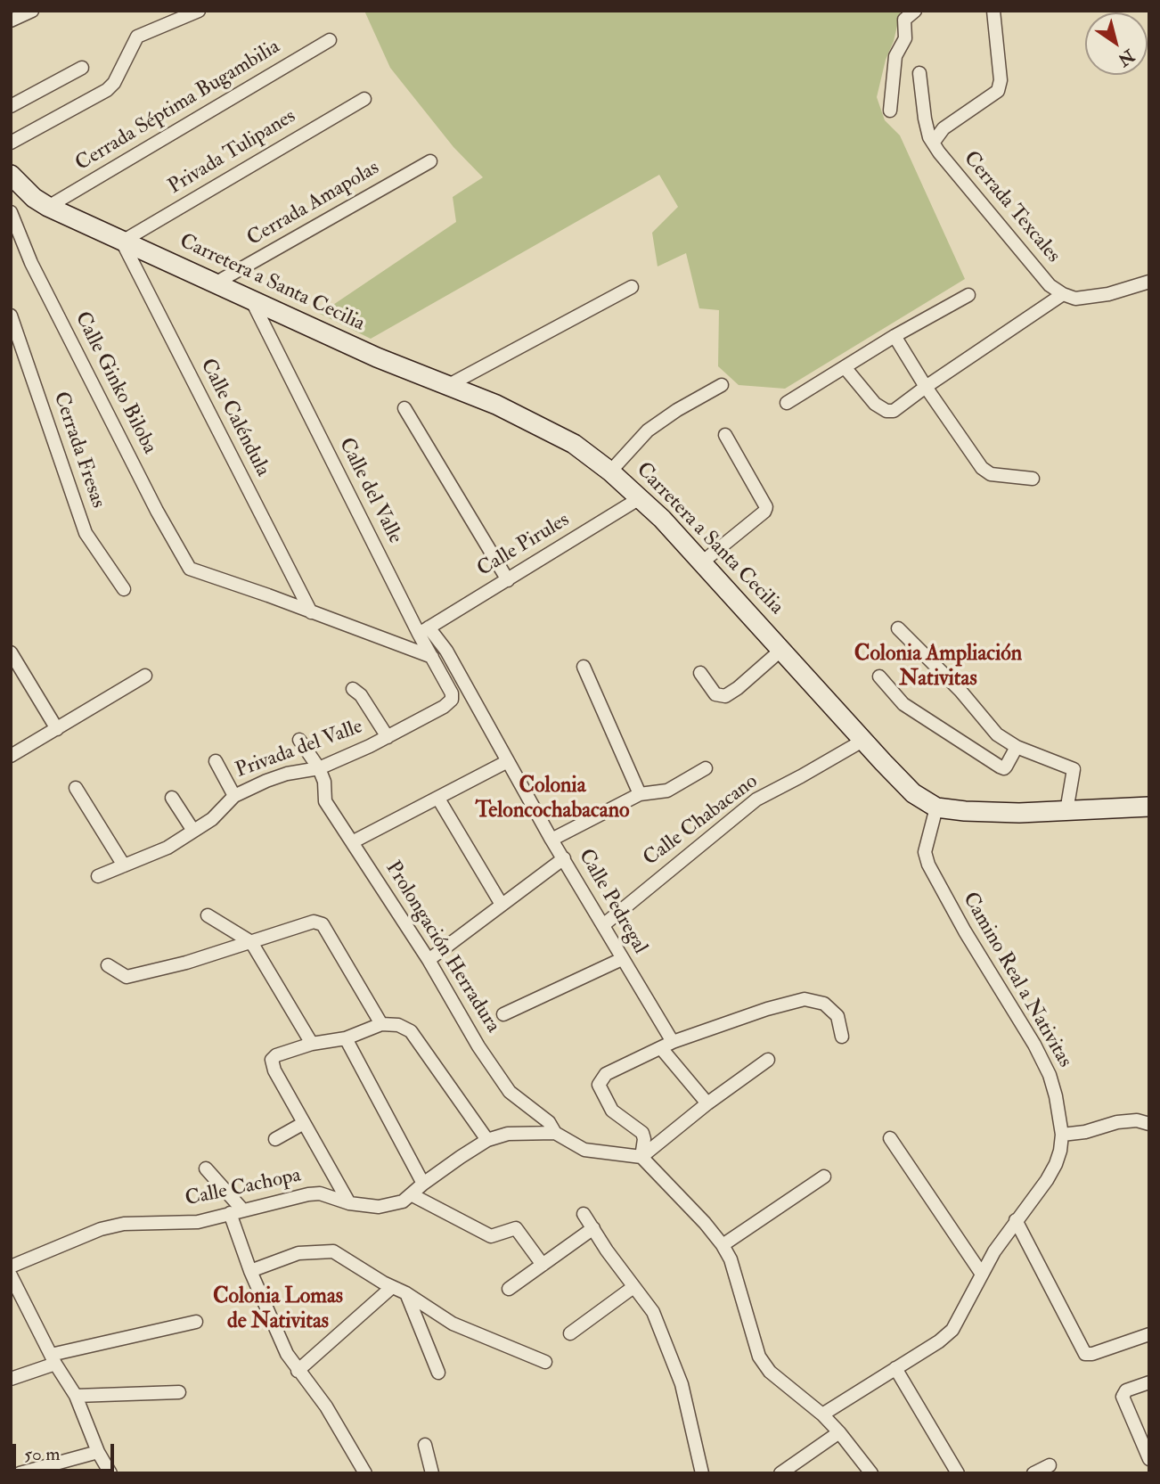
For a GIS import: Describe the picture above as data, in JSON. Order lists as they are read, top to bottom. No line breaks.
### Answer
{"streets":{"main road":["Carretera a Santa Cecilia"],"street":["Cerrada Séptima Bugambilia","Privada Tulipanes","Cerrada Amapolas","Cerrada Texcales","Calle Ginko Biloba","Calle Caléndula","Cerrada Fresas","Calle del Valle","Calle Pirules","Privada del Valle","Calle Chabacano","Calle Pedregal","Prolongación Herradura","Camino Real a Nativitas","Calle Cachopa"]},"crossings":[["Cerrada Séptima Bugambilia","Carretera a Santa Cecilia"],["Privada Tulipanes","Carretera a Santa Cecilia"],["Privada Tulipanes","Calle Caléndula"],["Cerrada Amapolas","Carretera a Santa Cecilia"],["Carretera a Santa Cecilia","Calle Caléndula"],["Carretera a Santa Cecilia","Calle del Valle"],["Carretera a Santa Cecilia","Calle Pirules"],["Carretera a Santa Cecilia","Calle Chabacano"],["Carretera a Santa Cecilia","Camino Real a Nativitas"],["Calle Ginko Biloba","Calle Caléndula"],["Calle del Valle","Calle Pirules"],["Calle del Valle","Privada del Valle"],["Calle del Valle","Calle Pedregal"],["Calle Pirules","Calle Pedregal"],["Privada del Valle","Prolongación Herradura"],["Calle Chabacano","Calle Pedregal"]],"districts":["Colonia Ampliación Nativitas","Colonia Teloncochabacano","Colonia Lomas de Nativitas"],"scale_bar":"50 m","north":"bottom right"}
